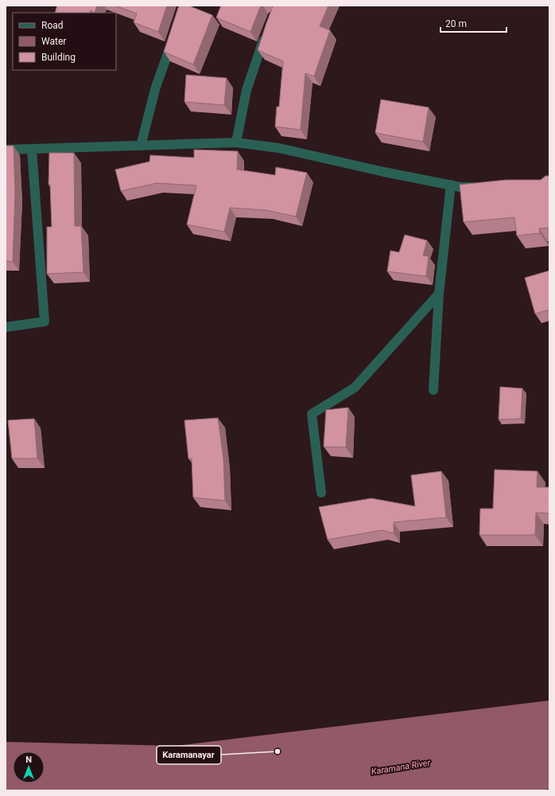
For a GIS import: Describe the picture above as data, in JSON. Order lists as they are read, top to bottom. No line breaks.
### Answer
{"water":["Karamana River"],"places":["Karamanayar"],"legend":["Road","Water","Building"],"scale_bar":"20 m","north":"top"}
